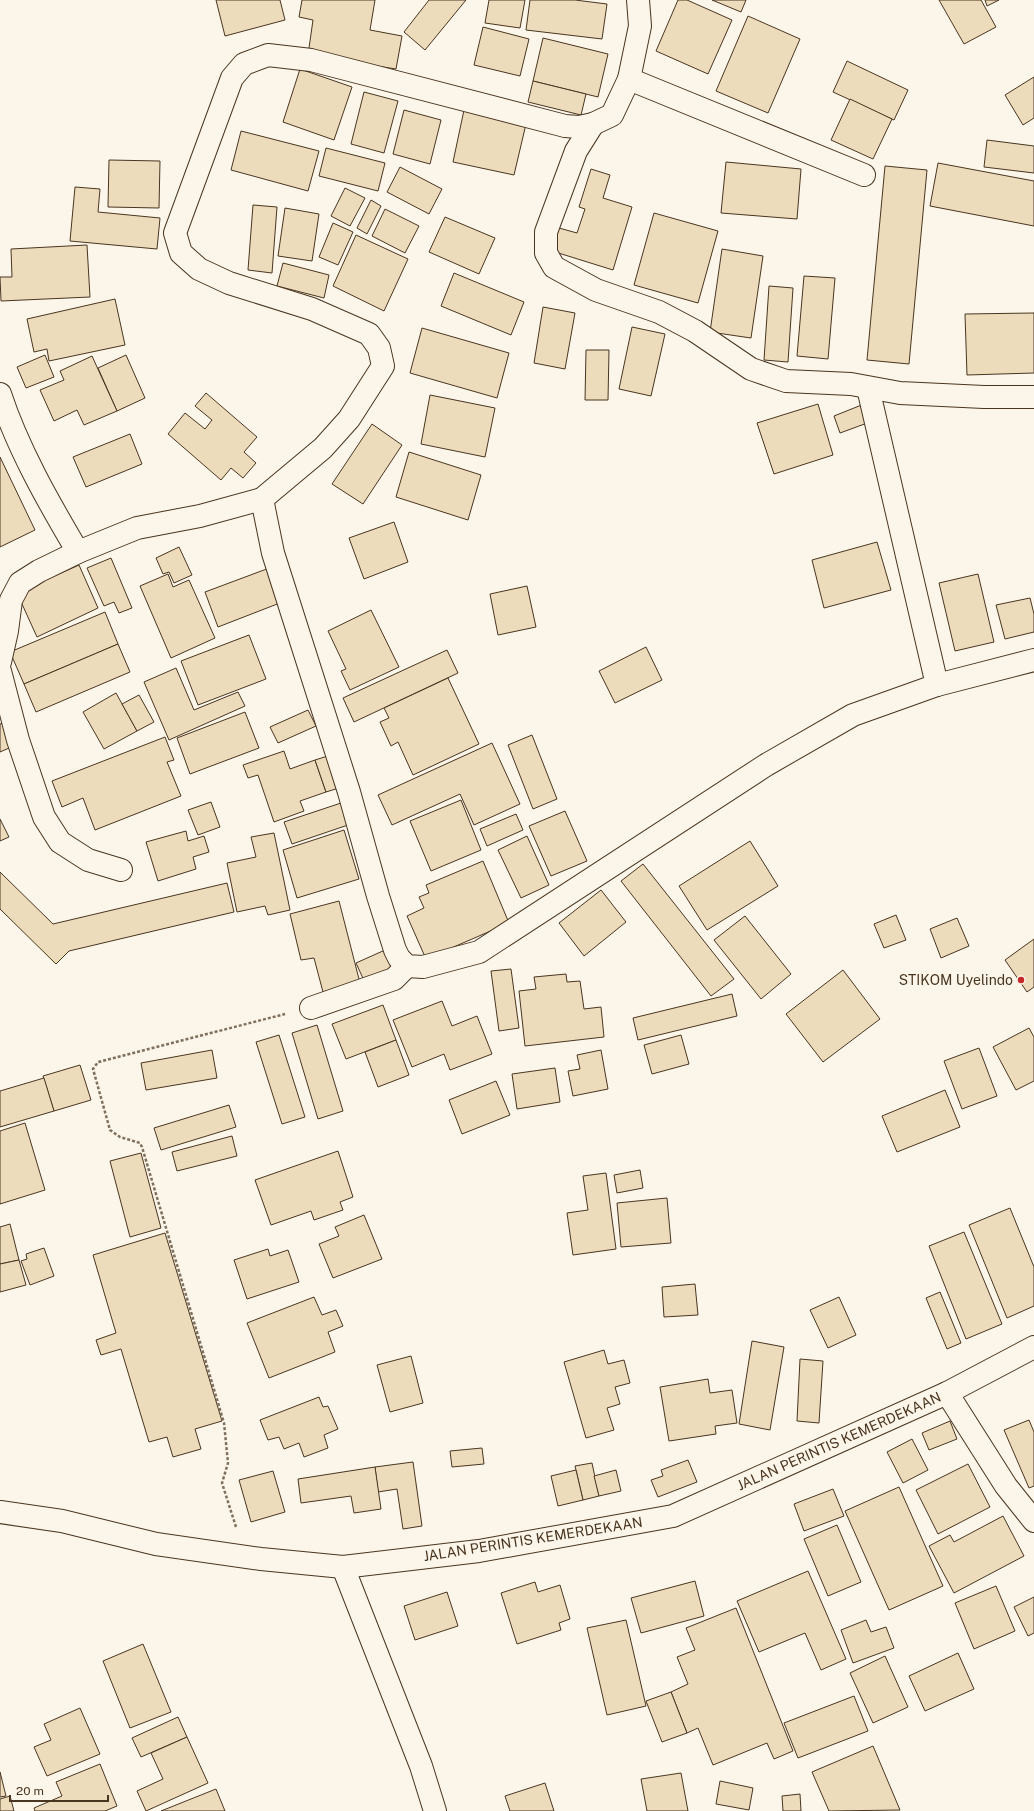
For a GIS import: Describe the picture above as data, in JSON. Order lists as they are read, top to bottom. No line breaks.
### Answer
{"streets":{"street":["JALAN PERINTIS KEMERDEKAAN"]},"places":["STIKOM Uyelindo"],"scale_bar":"20 m"}
